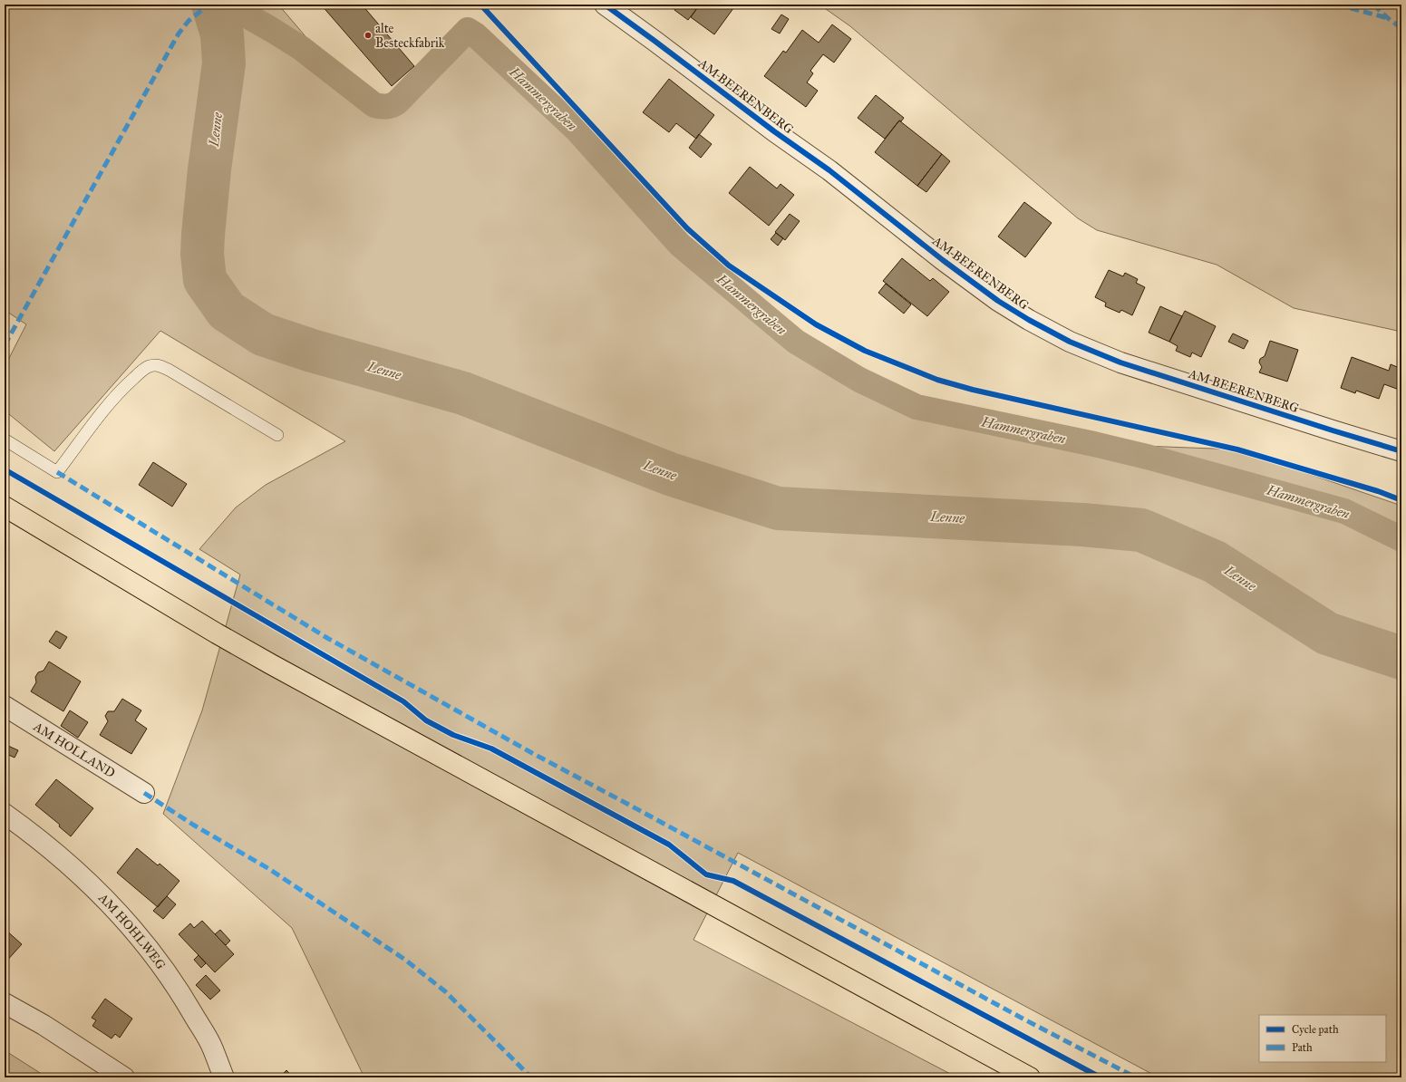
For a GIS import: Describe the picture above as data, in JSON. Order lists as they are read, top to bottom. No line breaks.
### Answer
{"streets":{"street":["AM BEERENBERG","AM HOLLAND","AM HOHLWEG"]},"water":["Hammergraben","Lenne"],"places":["alte Besteckfabrik"],"legend":["Cycle path","Path"]}
